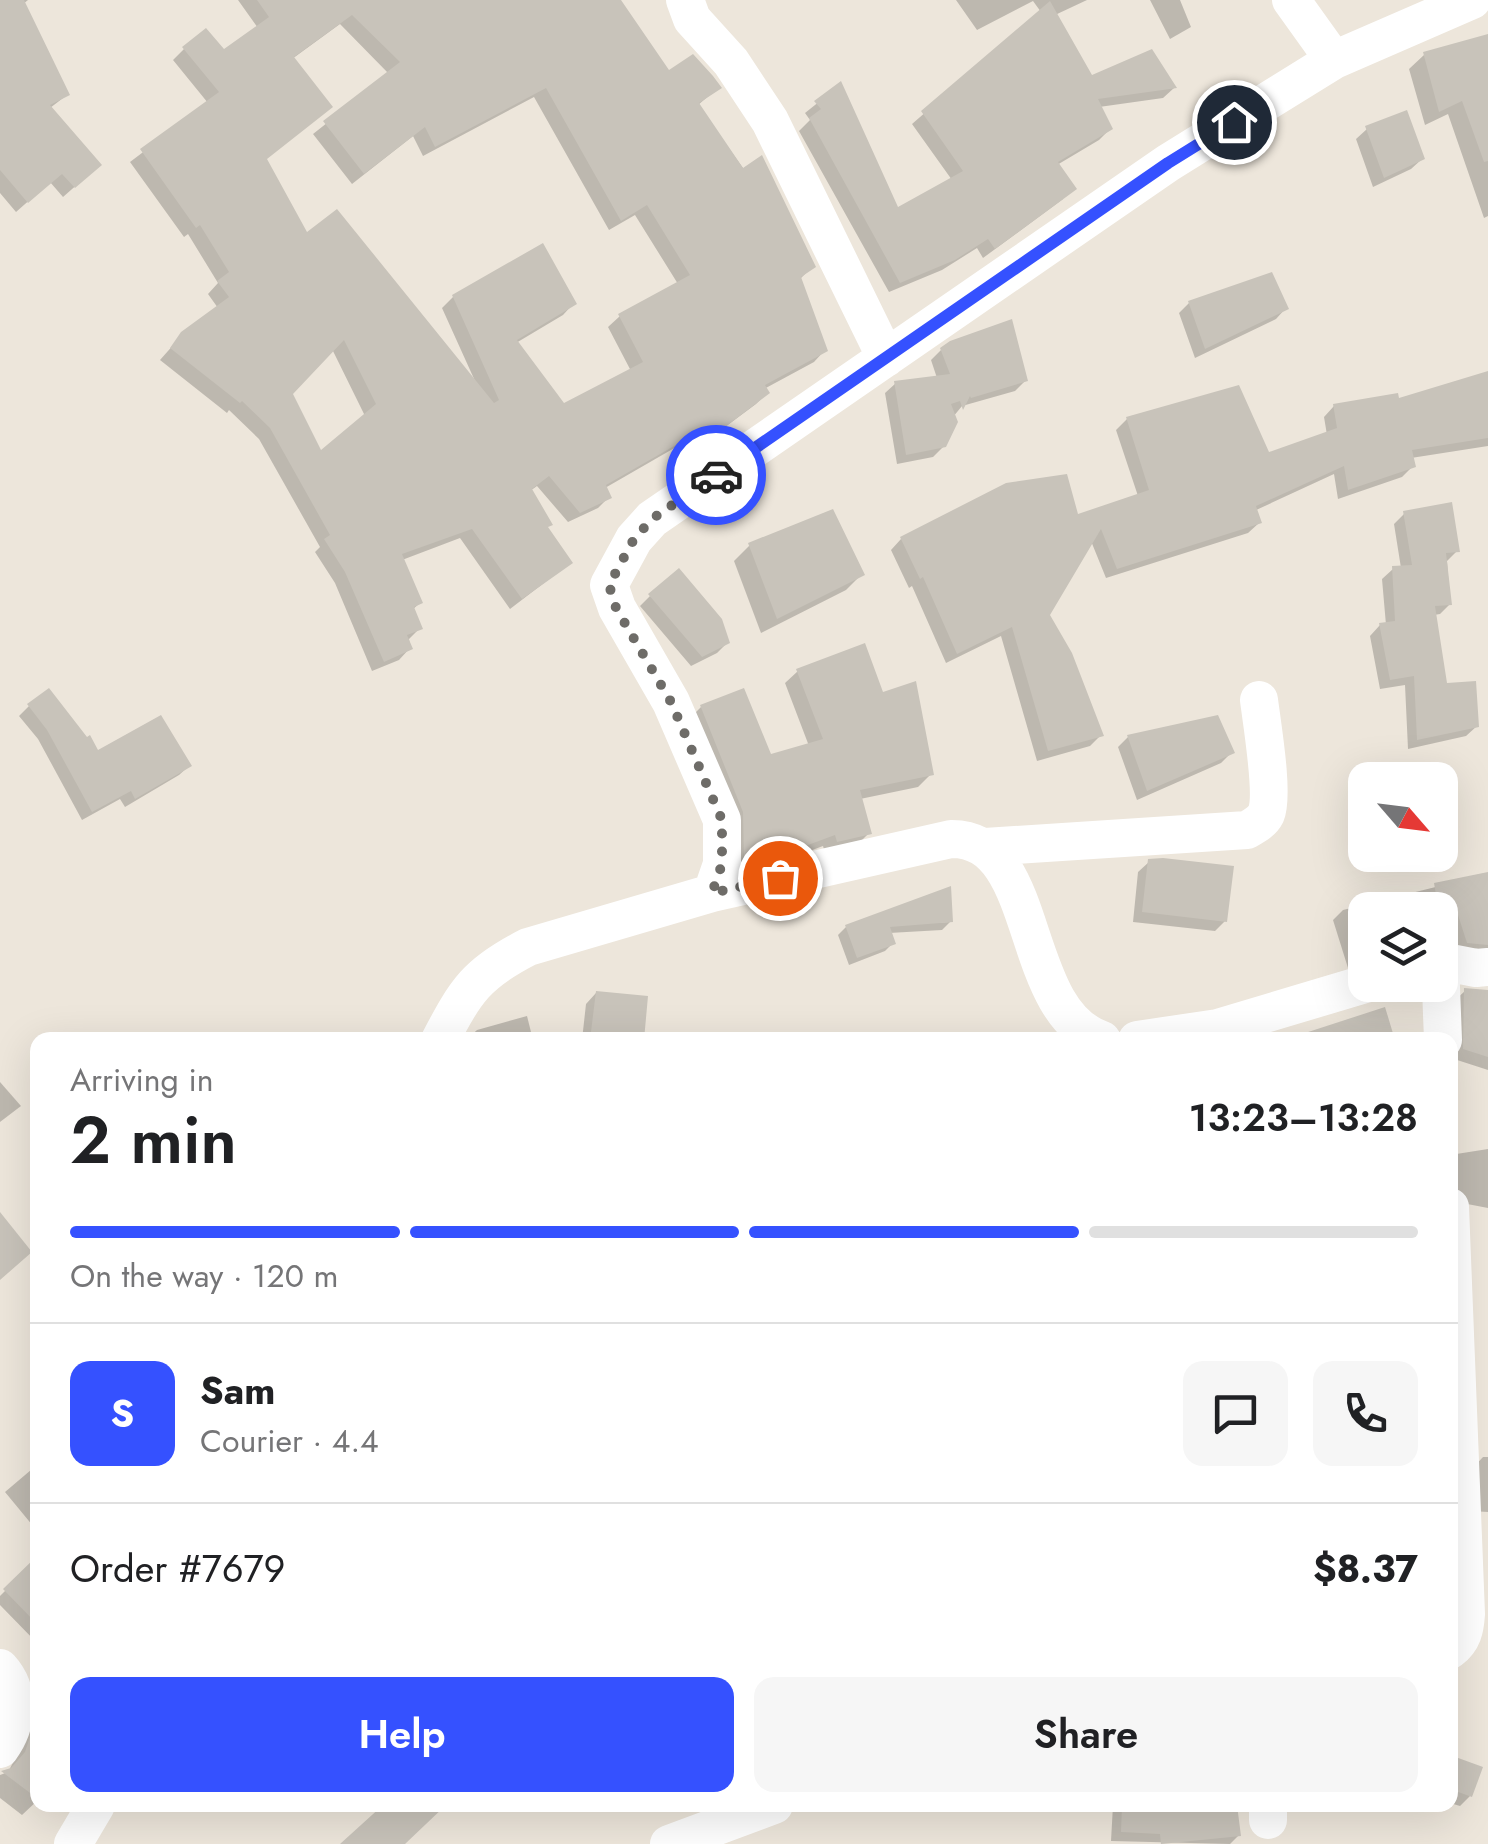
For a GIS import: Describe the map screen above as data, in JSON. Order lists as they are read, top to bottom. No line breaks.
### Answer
{"north":"bottom right","page":{"heading":["2 min","Arriving in","13:23–13:28"],"panel":["Sam","Courier · 4.4","Order #7679","$8.37"],"bar":"On the way · 120 m","round":"S","buttons":["Help","Share"]}}
